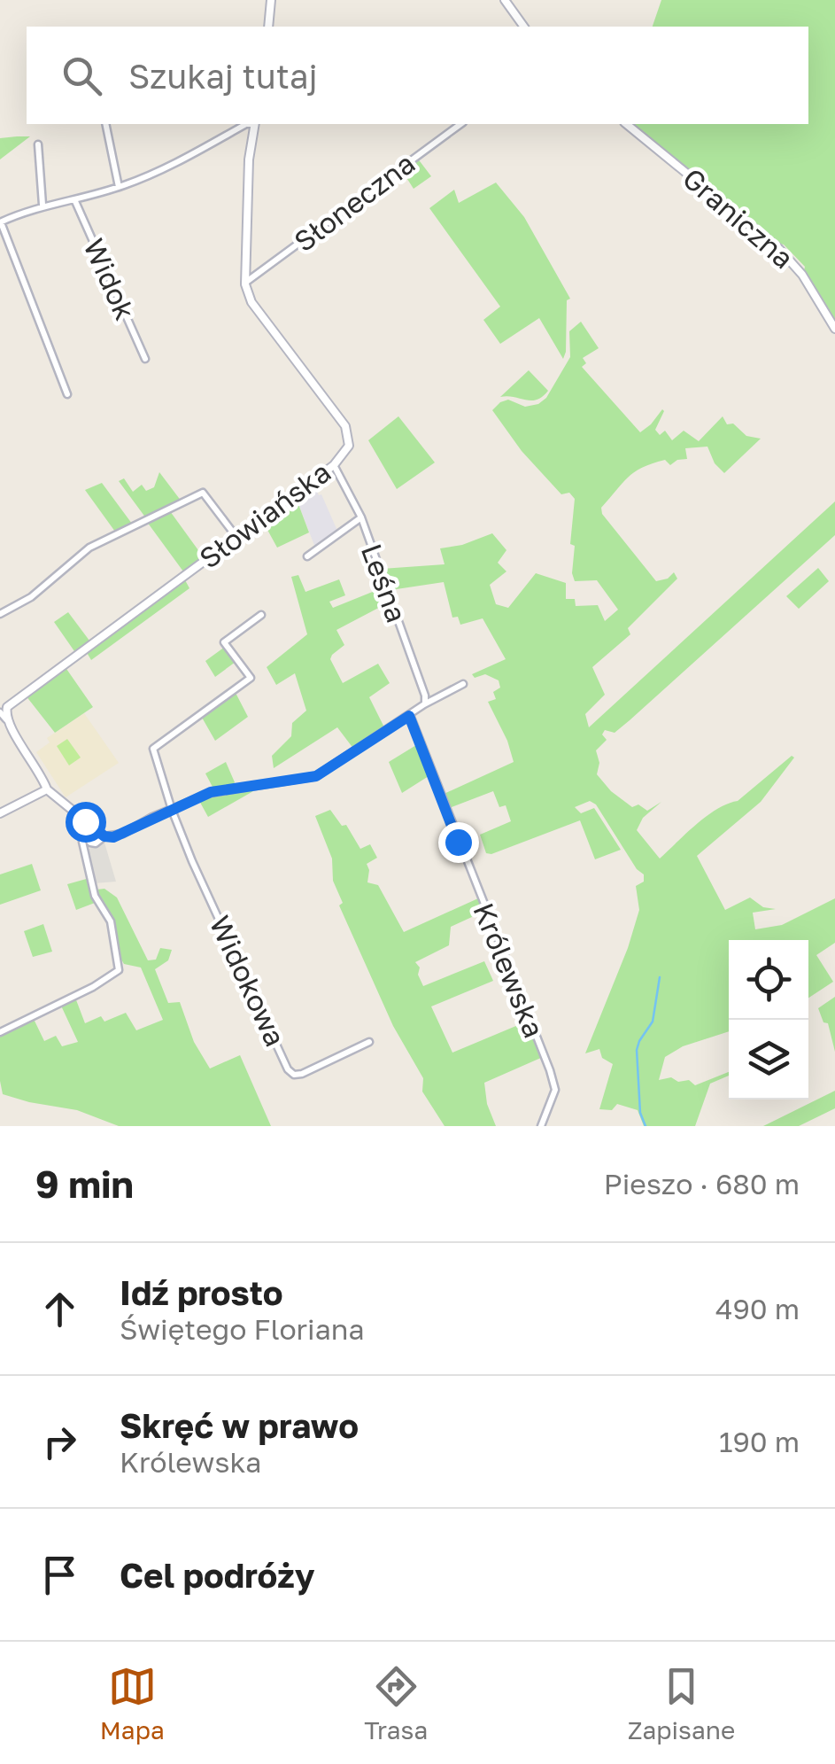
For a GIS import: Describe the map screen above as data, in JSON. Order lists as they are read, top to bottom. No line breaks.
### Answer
{"streets":{"street":["Słoneczna","Graniczna","Widok","Słowiańska","Leśna","Królewska","Widokowa"]},"crossings":[["Słoneczna","Słowiańska"],["Słowiańska","Leśna"]],"page":{"search":"Szukaj tutaj","heading":["9 min","Pieszo · 680 m"],"list":[["Idź prosto","Świętego Floriana","490 m"],["Skręć w prawo","Królewska","190 m"],"Cel podróży"],"nav":["Mapa","Trasa","Zapisane"]}}
